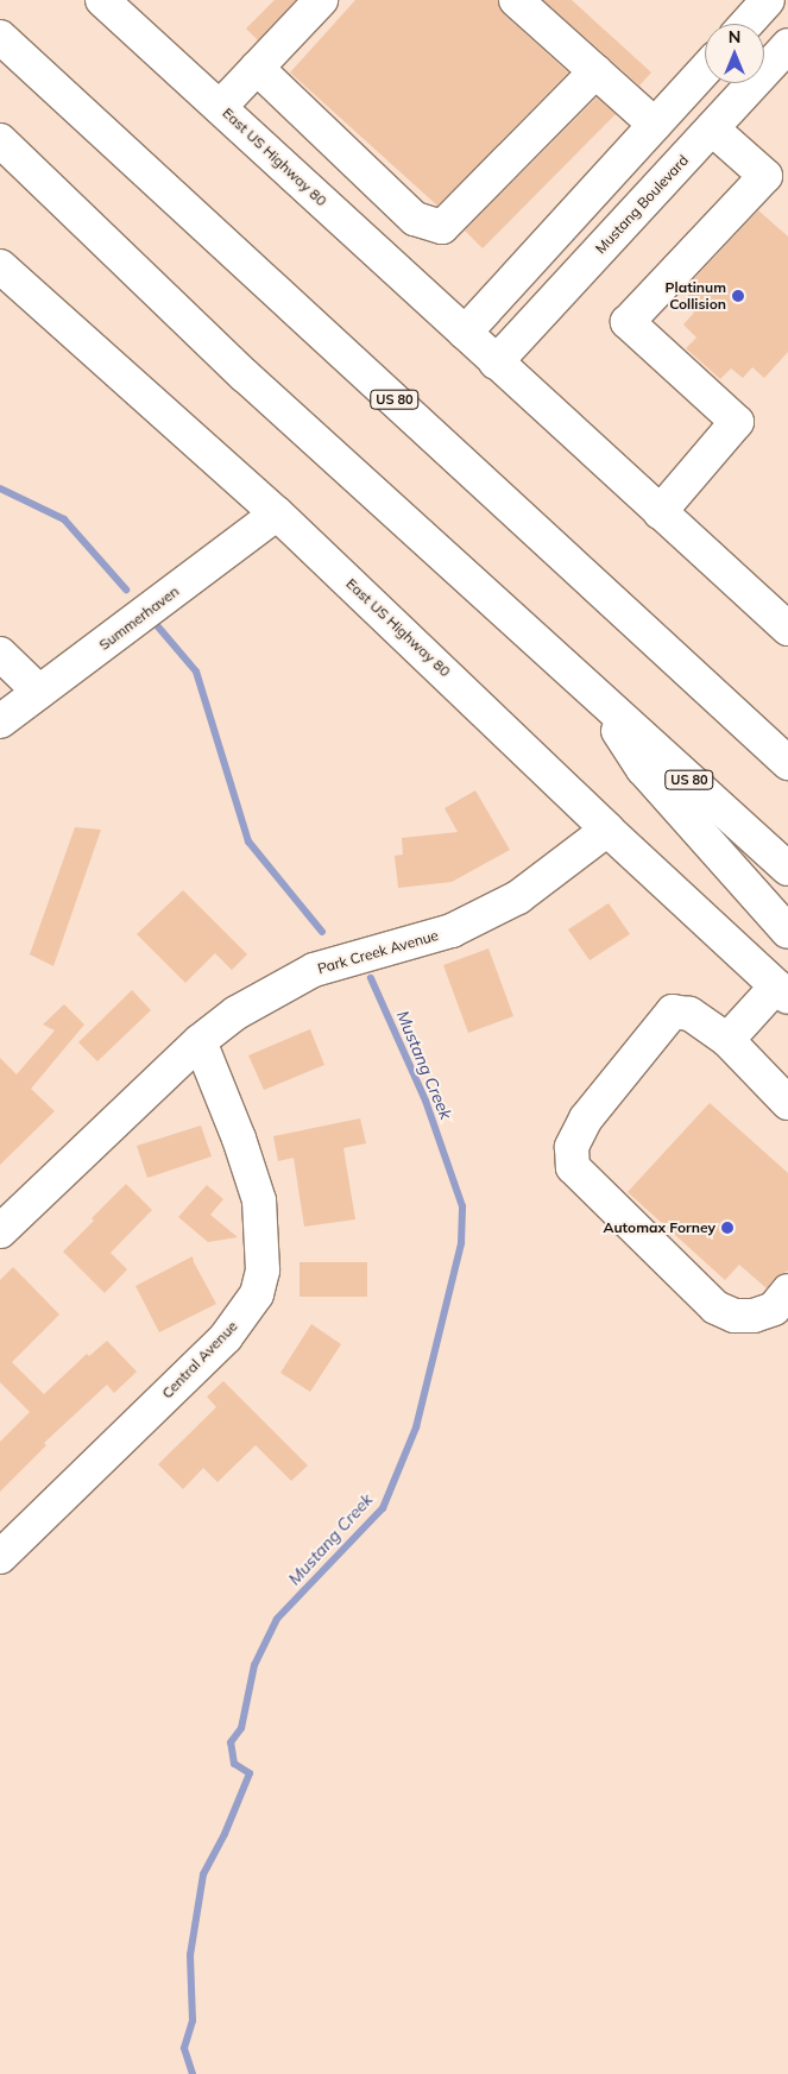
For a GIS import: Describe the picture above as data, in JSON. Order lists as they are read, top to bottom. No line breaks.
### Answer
{"streets":{"main road":["East US Highway 80","Mustang Boulevard","US 80","Summerhaven","Park Creek Avenue","Central Avenue"]},"crossings":[["East US Highway 80","Mustang Boulevard"],["East US Highway 80","Summerhaven"],["East US Highway 80","Park Creek Avenue"],["Park Creek Avenue","Central Avenue"]],"water":["Mustang Creek"],"places":["Platinum Collision","Automax Forney"],"north":"top"}
